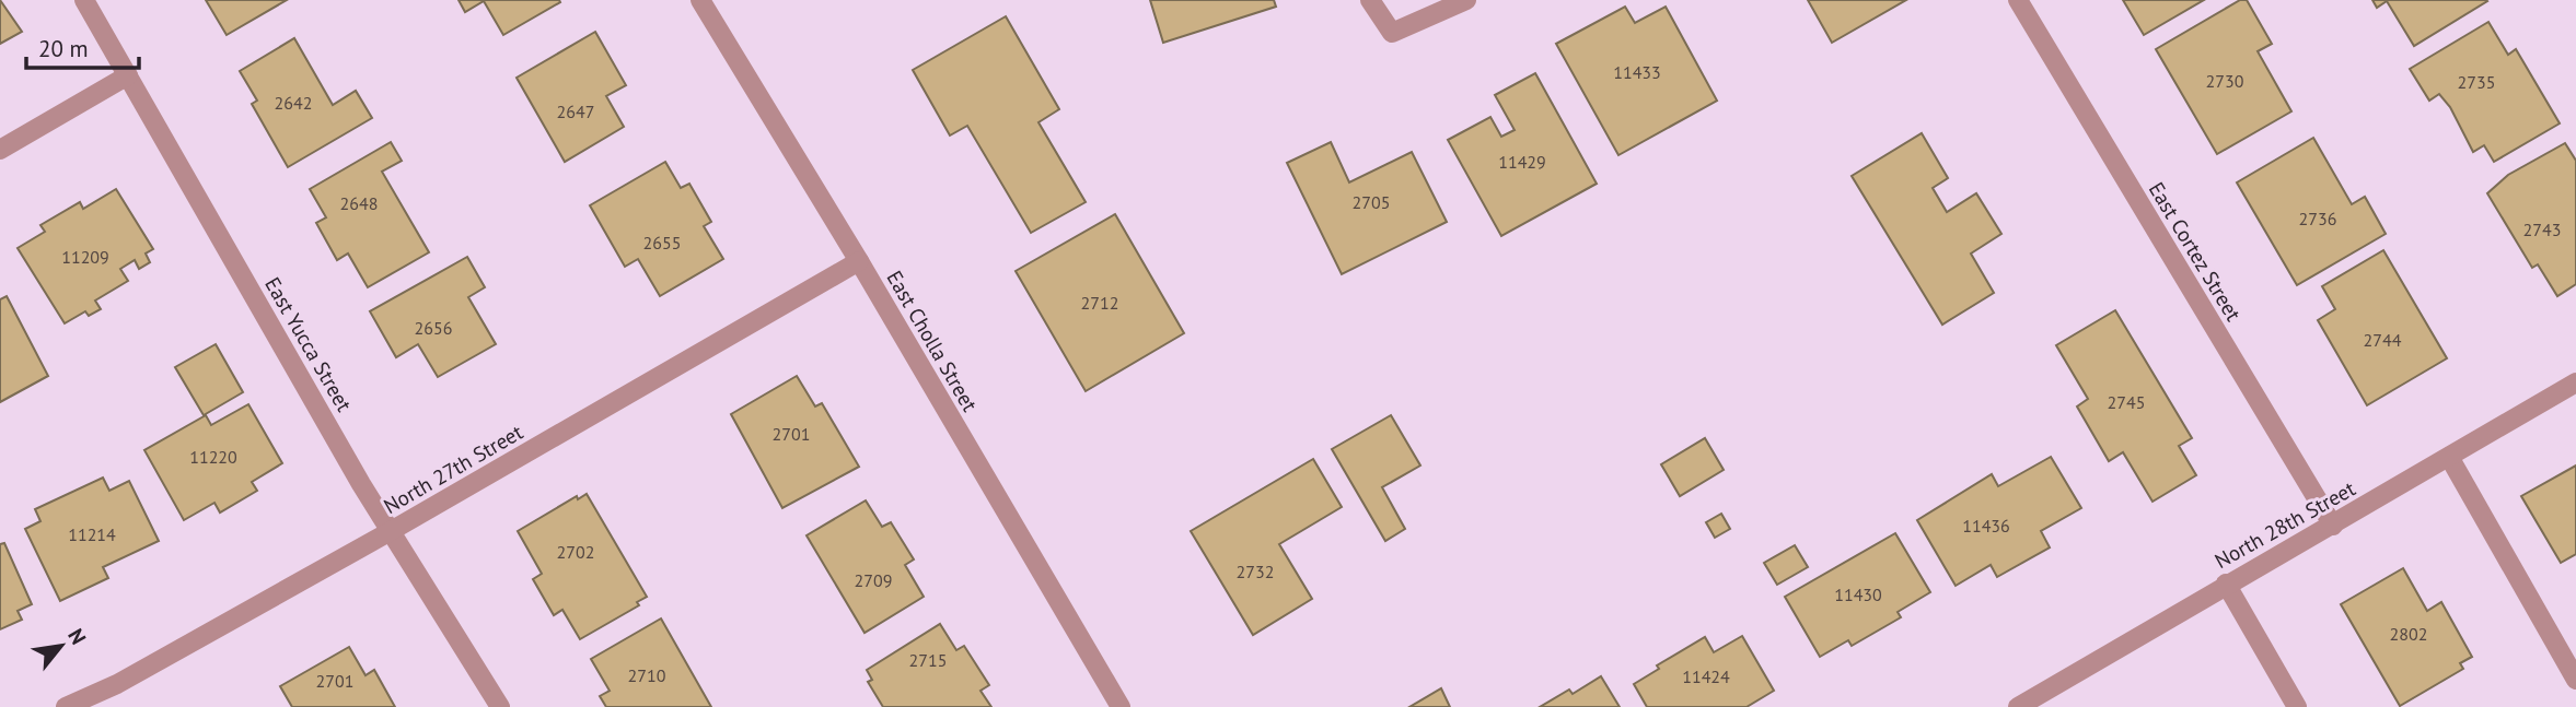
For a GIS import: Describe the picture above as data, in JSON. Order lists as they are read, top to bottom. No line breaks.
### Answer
{"streets":{"street":["East Cortez Street","East Cholla Street","East Yucca Street","North 27th Street","North 28th Street"]},"crossings":[["East Cortez Street","North 28th Street"],["East Cholla Street","North 27th Street"],["East Yucca Street","North 27th Street"]],"house_numbers":["11433","2730","2735","2642","2647","11429","2705","2648","2736","2743","2655","11209","2712","2656","2744","2745","2701","11220","11436","11214","2702","2732","2709","11430","2802","2715","2710","11424","2701"],"scale_bar":"20 m","north":"top right"}
